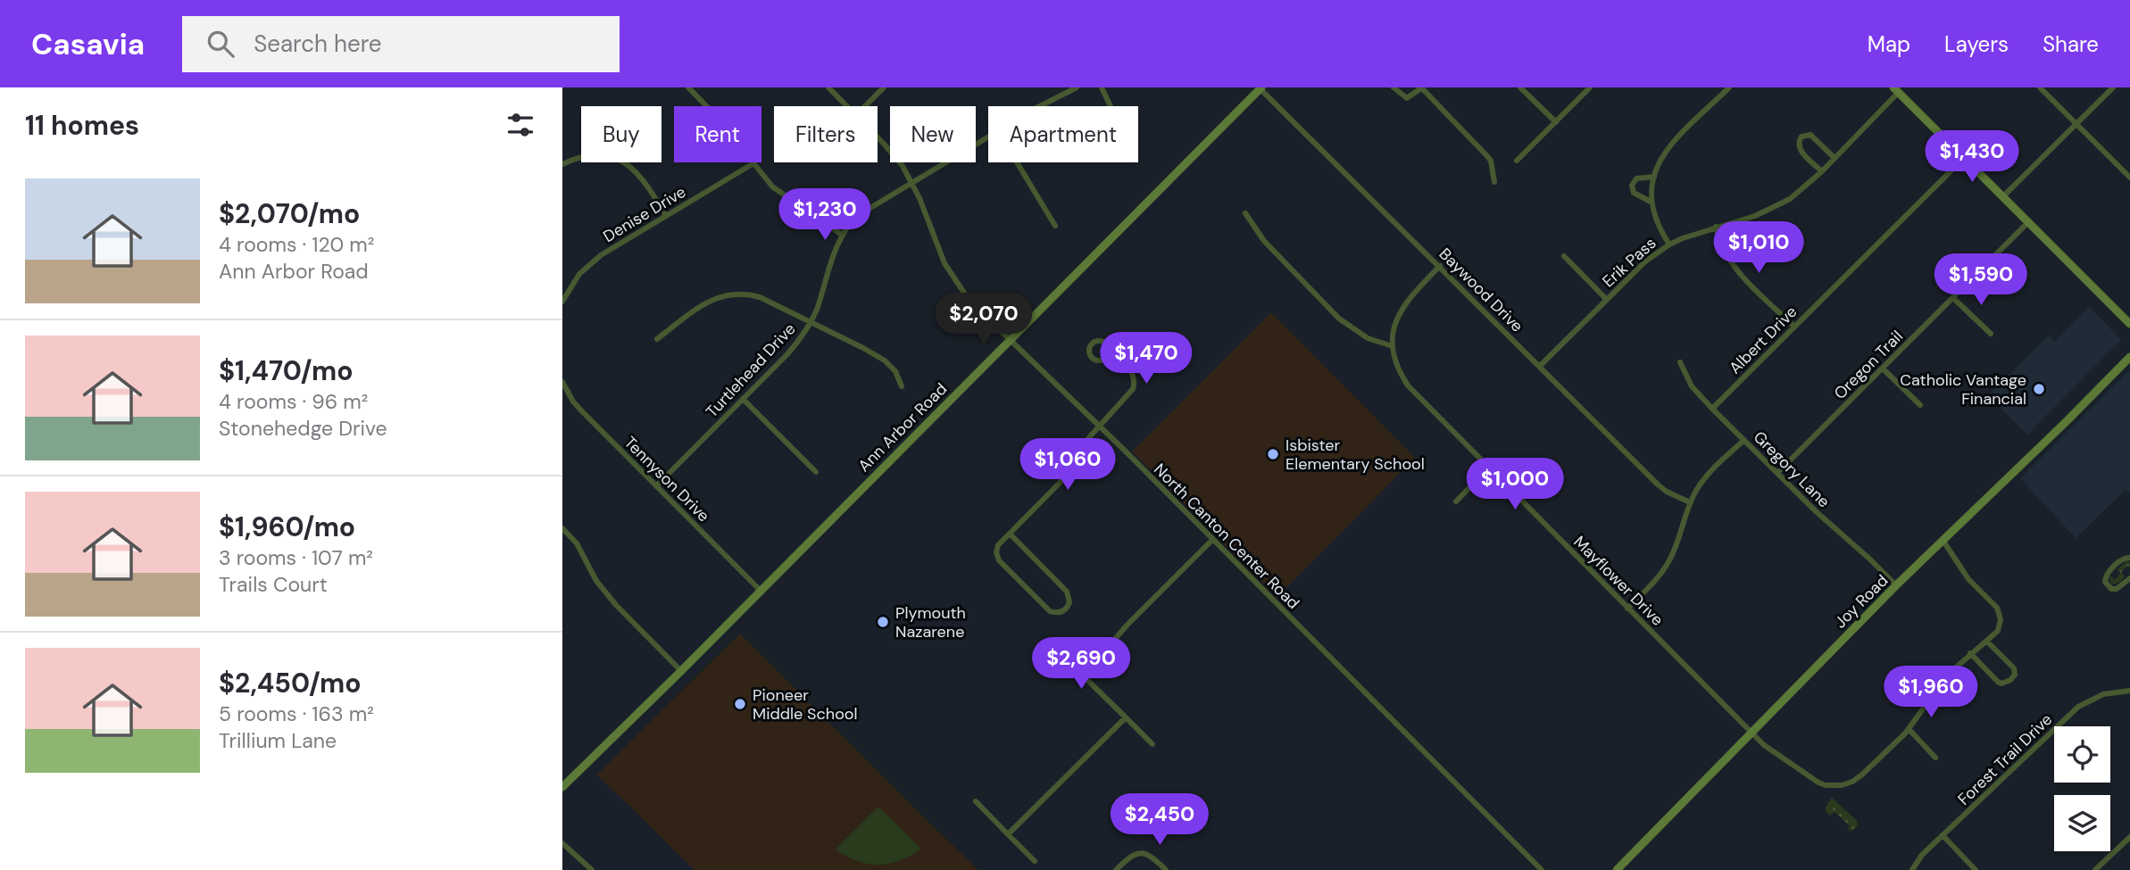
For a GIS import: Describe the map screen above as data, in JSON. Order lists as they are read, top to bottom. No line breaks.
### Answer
{"streets":{"main road":["Ann Arbor Road","Joy Road"],"street":["Denise Drive","Erik Pass","Baywood Drive","Albert Drive","Oregon Trail","Turtlehead Drive","Gregory Lane","Tennyson Drive","North Canton Center Road","Mayflower Drive","Forest Trail Drive"]},"crossings":[["Erik Pass","Baywood Drive"],["Baywood Drive","Ann Arbor Road"],["Baywood Drive","Mayflower Drive"],["Albert Drive","Gregory Lane"],["Oregon Trail","Gregory Lane"],["Turtlehead Drive","Tennyson Drive"],["Turtlehead Drive","North Canton Center Road"],["Ann Arbor Road","Tennyson Drive"],["Ann Arbor Road","North Canton Center Road"],["Gregory Lane","Joy Road"],["Mayflower Drive","Joy Road"]],"places":["Catholic Vantage Financial","Isbister Elementary School","Plymouth Nazarene","Pioneer Middle School"],"page":{"header":"Casavia","search":"Search here","nav":["Map","Layers","Share"],"heading":"11 homes","chip":["Buy","Rent","Filters","New","Apartment"],"price":["$1,430","$1,230","$1,010","$1,590","$2,070","$1,470","$1,060","$1,000","$2,690","$1,960","$2,450"],"list":[{"name":"$2,070/mo","note":"4 rooms · 120 m² · Ann Arbor Road"},{"name":"$1,470/mo","note":"4 rooms · 96 m² · Stonehedge Drive"},{"name":"$1,960/mo","note":"3 rooms · 107 m² · Trails Court"},{"name":"$2,450/mo","note":"5 rooms · 163 m² · Trillium Lane"}]}}
